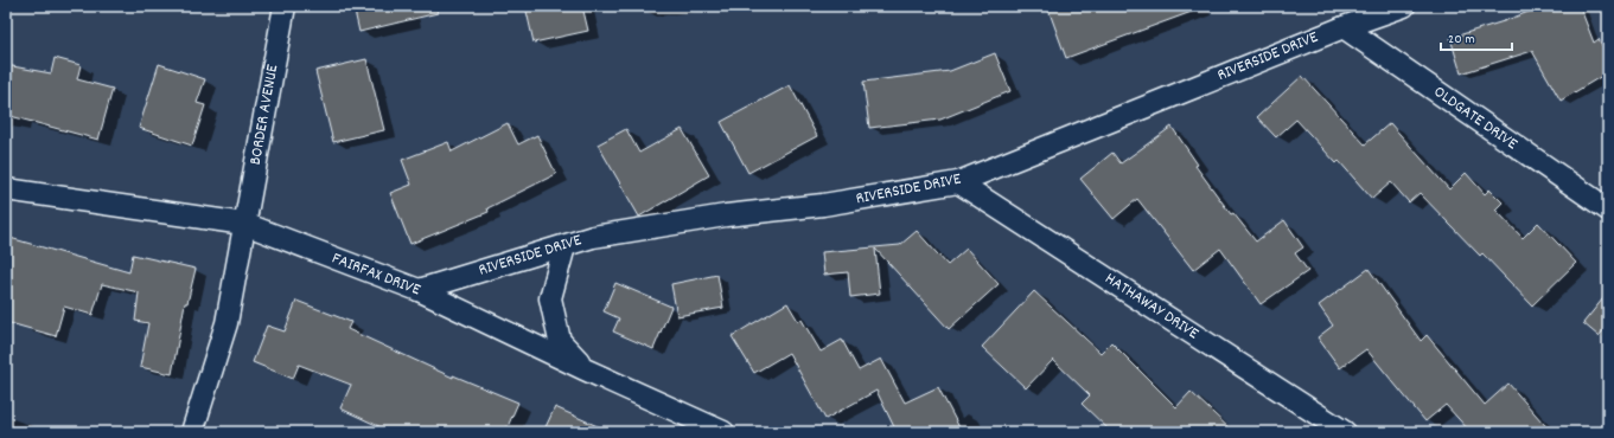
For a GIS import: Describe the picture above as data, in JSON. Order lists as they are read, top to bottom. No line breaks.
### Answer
{"streets":{"street":["RIVERSIDE DRIVE","BORDER AVENUE","OLDGATE DRIVE","FAIRFAX DRIVE","HATHAWAY DRIVE"]},"crossings":[["RIVERSIDE DRIVE","OLDGATE DRIVE"],["RIVERSIDE DRIVE","FAIRFAX DRIVE"],["RIVERSIDE DRIVE","HATHAWAY DRIVE"],["BORDER AVENUE","FAIRFAX DRIVE"]],"scale_bar":"20 m"}
